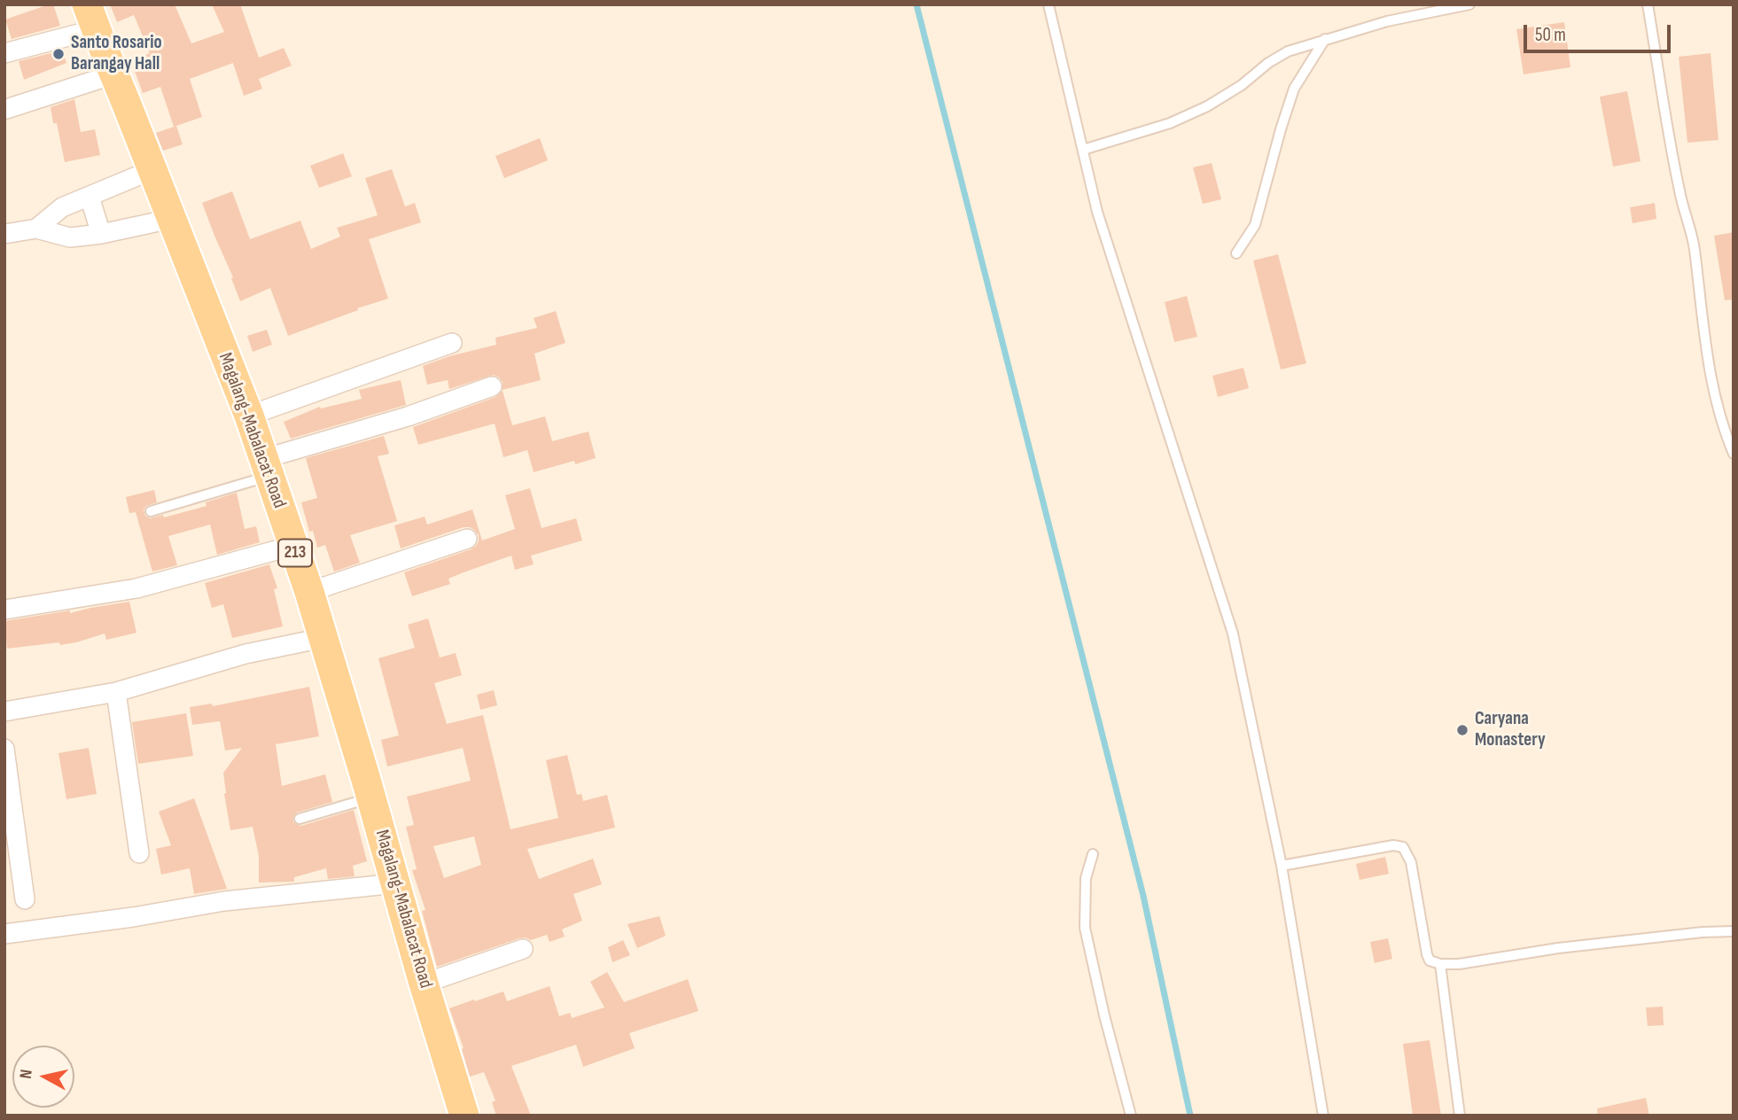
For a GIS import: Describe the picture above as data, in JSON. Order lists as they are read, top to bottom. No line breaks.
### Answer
{"streets":{"main road":["Magalang-Mabalacat Road","213"]},"places":["Santo Rosario Barangay Hall","Caryana Monastery"],"scale_bar":"50 m","north":"left"}
